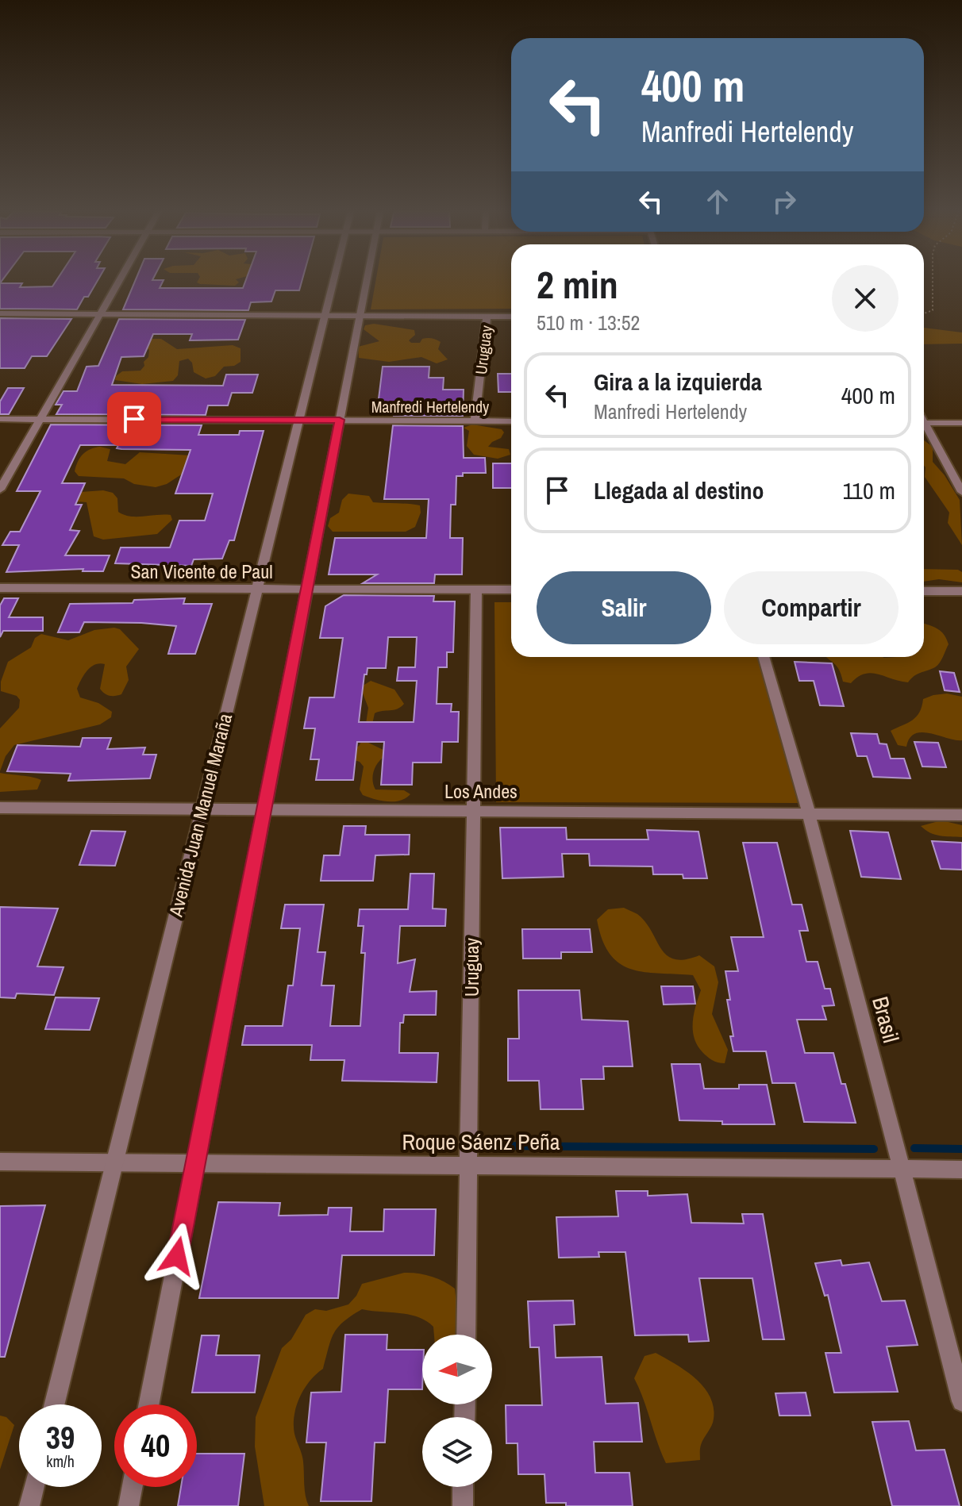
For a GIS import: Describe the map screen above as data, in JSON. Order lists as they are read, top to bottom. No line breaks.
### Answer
{"streets":{"street":["Uruguay","Manfredi Hertelendy","San Vicente de Paul","Los Andes","Avenida Juan Manuel Maraña","Brasil","Roque Sáenz Peña"]},"crossings":[["Uruguay","Manfredi Hertelendy"],["Uruguay","San Vicente de Paul"],["Uruguay","Los Andes"],["Uruguay","Roque Sáenz Peña"],["Manfredi Hertelendy","Avenida Juan Manuel Maraña"],["San Vicente de Paul","Avenida Juan Manuel Maraña"],["Los Andes","Avenida Juan Manuel Maraña"],["Los Andes","Brasil"],["Avenida Juan Manuel Maraña","Roque Sáenz Peña"],["Brasil","Roque Sáenz Peña"]],"north":"left","page":{"turn":["400 m","Manfredi Hertelendy"],"heading":["2 min","510 m · 13:52"],"list":[{"name":"Gira a la izquierda","note":"Manfredi Hertelendy","value":"400 m"},{"name":"Llegada al destino","value":"110 m"}],"buttons":["Salir","Compartir"],"speed":"39 km/h","limit":"40"}}
